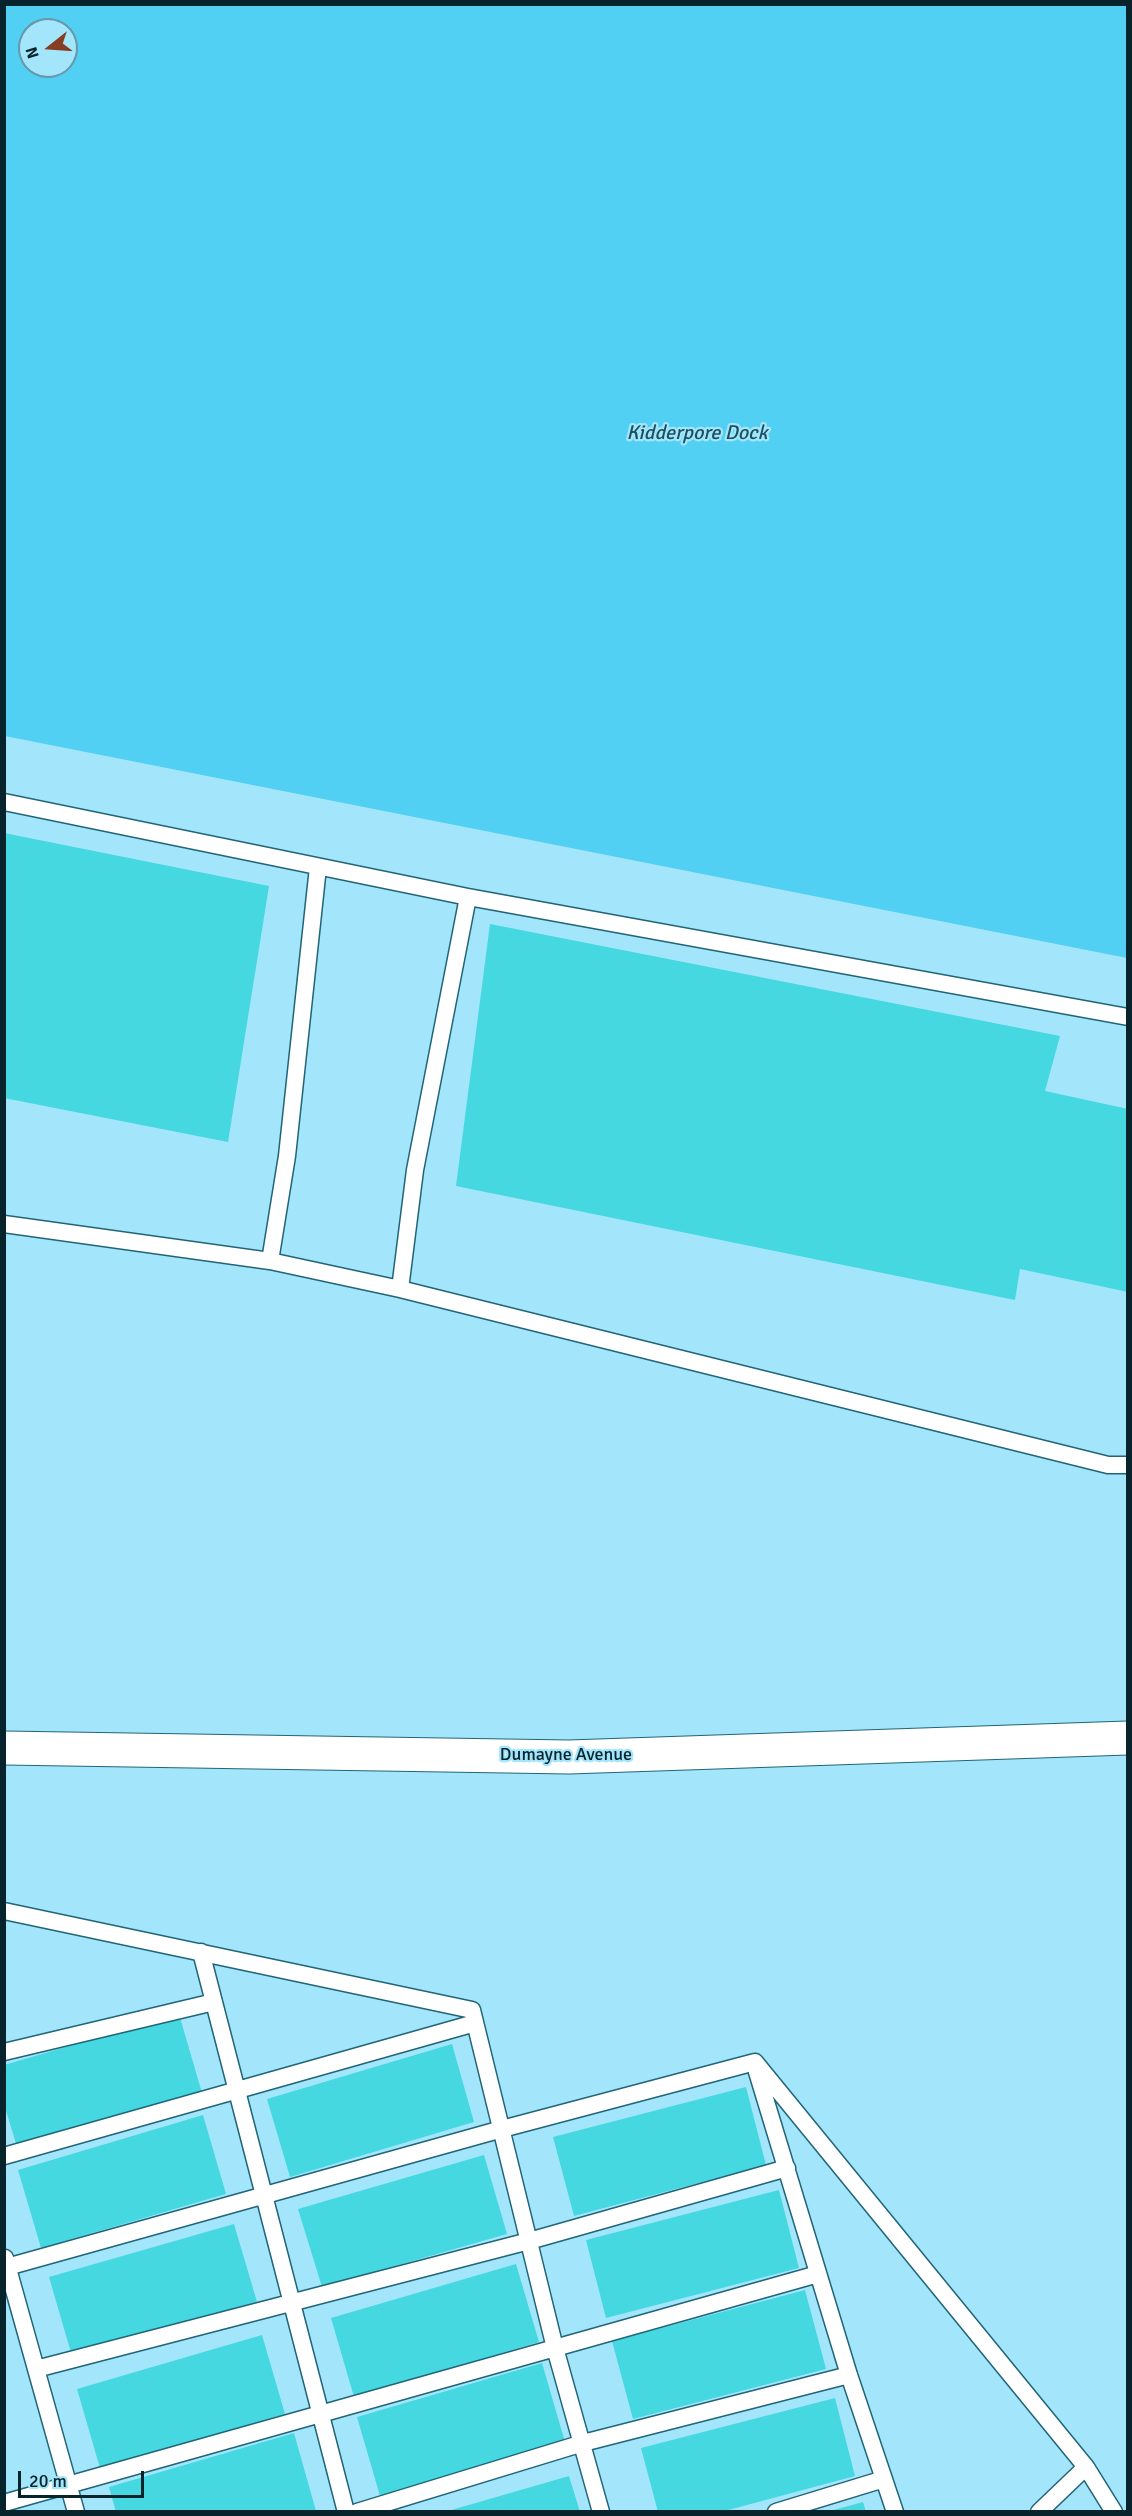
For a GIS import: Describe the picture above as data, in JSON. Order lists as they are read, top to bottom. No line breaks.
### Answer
{"streets":{"street":["Dumayne Avenue"]},"water":["Kidderpore Dock"],"scale_bar":"20 m","north":"left"}
